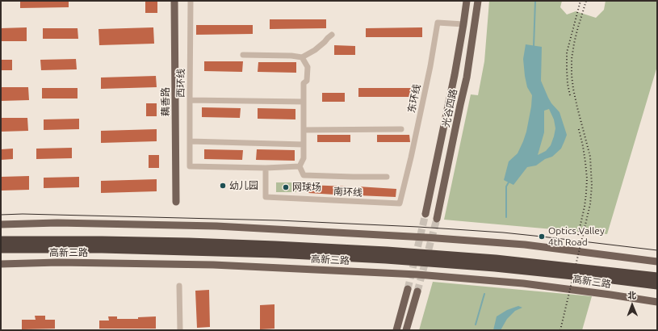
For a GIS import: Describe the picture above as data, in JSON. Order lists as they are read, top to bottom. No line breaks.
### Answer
{"streets":{"highway":["高新三路"],"main road":["藕香路","光谷四路"],"street":["西环线","东环线","南环线"]},"crossings":[["西环线","南环线"],["东环线","光谷四路"],["东环线","南环线"]],"places":["幼儿园","网球场","Optics Valley 4th Road"],"north":"top"}
